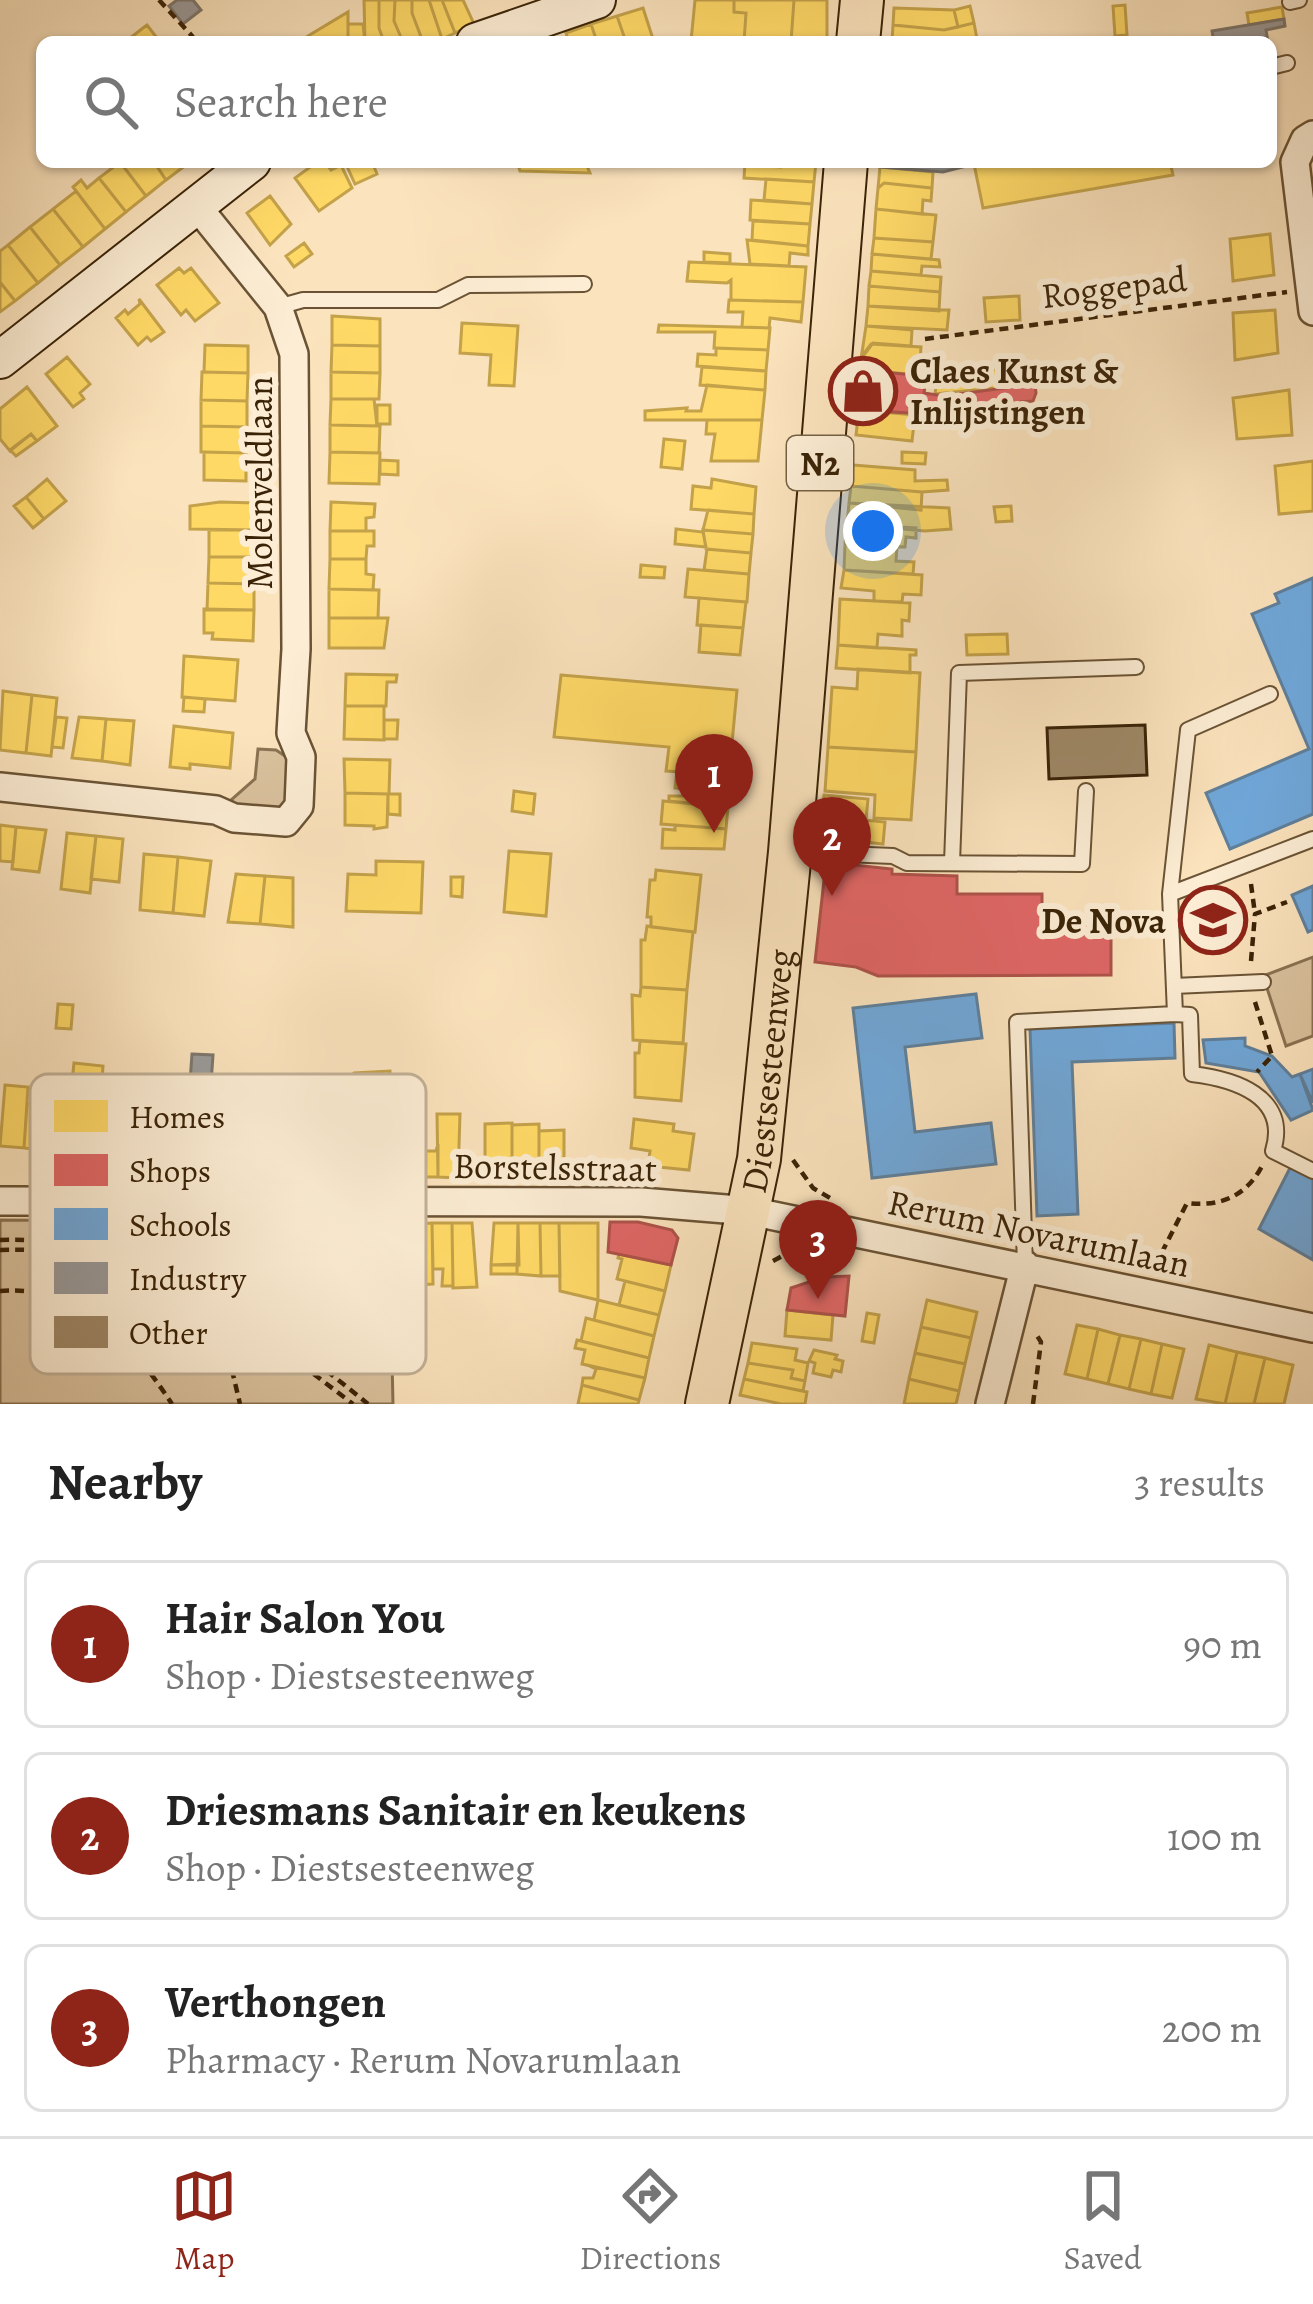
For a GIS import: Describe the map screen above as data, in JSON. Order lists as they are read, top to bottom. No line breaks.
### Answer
{"streets":{"main road":["N2","Diestsesteenweg"],"street":["Molenveldlaan","Borstelsstraat","Rerum Novarumlaan"],"path":["Roggepad"]},"crossings":[["Diestsesteenweg","Borstelsstraat"],["Diestsesteenweg","Rerum Novarumlaan"],["Borstelsstraat","Rerum Novarumlaan"]],"places":{"shop":["Claes Kunst & Inlijstingen"],"school or university":["De Nova"]},"legend":["Homes","Shops","Schools","Industry","Other"],"page":{"search":"Search here","pins":["1","2","3"],"heading":["Nearby","3 results"],"list":[{"mark":"1","name":"Hair Salon You","note":"Shop · Diestsesteenweg","value":"90 m"},{"mark":"2","name":"Driesmans Sanitair en keukens","note":"Shop · Diestsesteenweg","value":"100 m"},{"mark":"3","name":"Verthongen","note":"Pharmacy · Rerum Novarumlaan","value":"200 m"}],"nav":["Map","Directions","Saved"]}}
